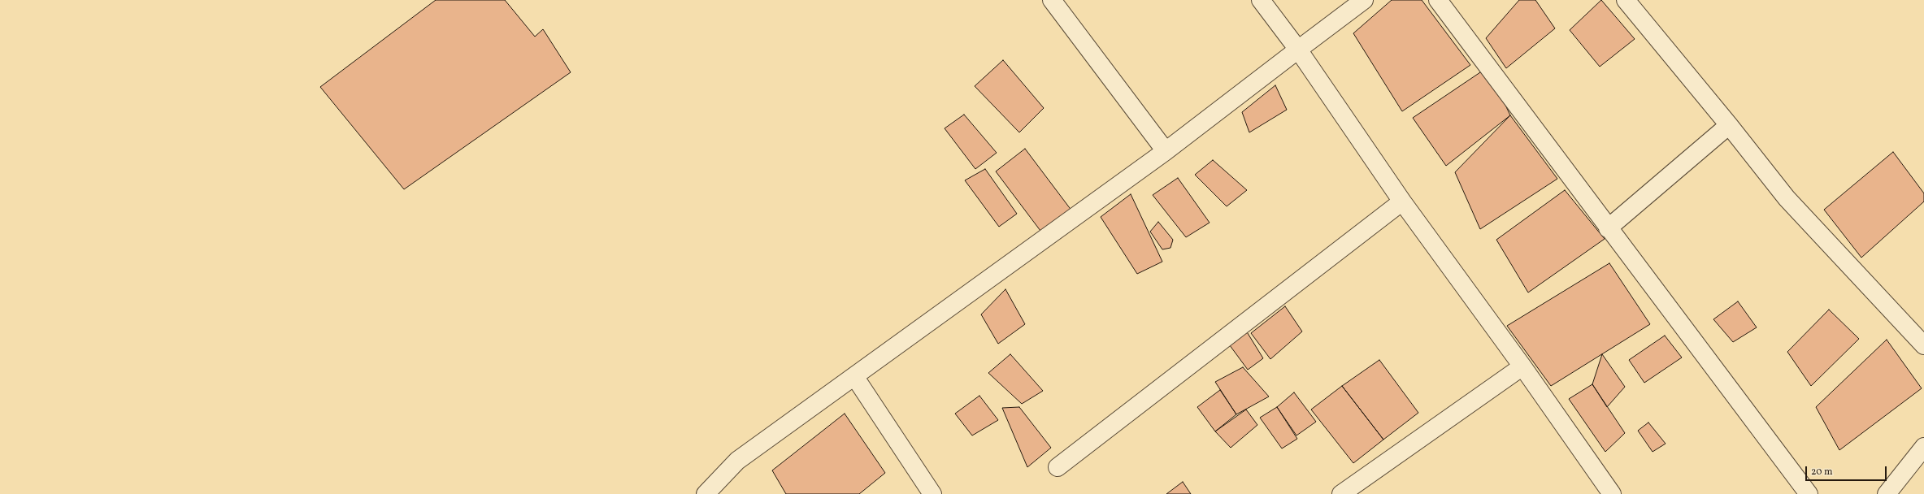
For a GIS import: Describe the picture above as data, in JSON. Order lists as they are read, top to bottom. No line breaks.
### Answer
{"scale_bar":"20 m"}
